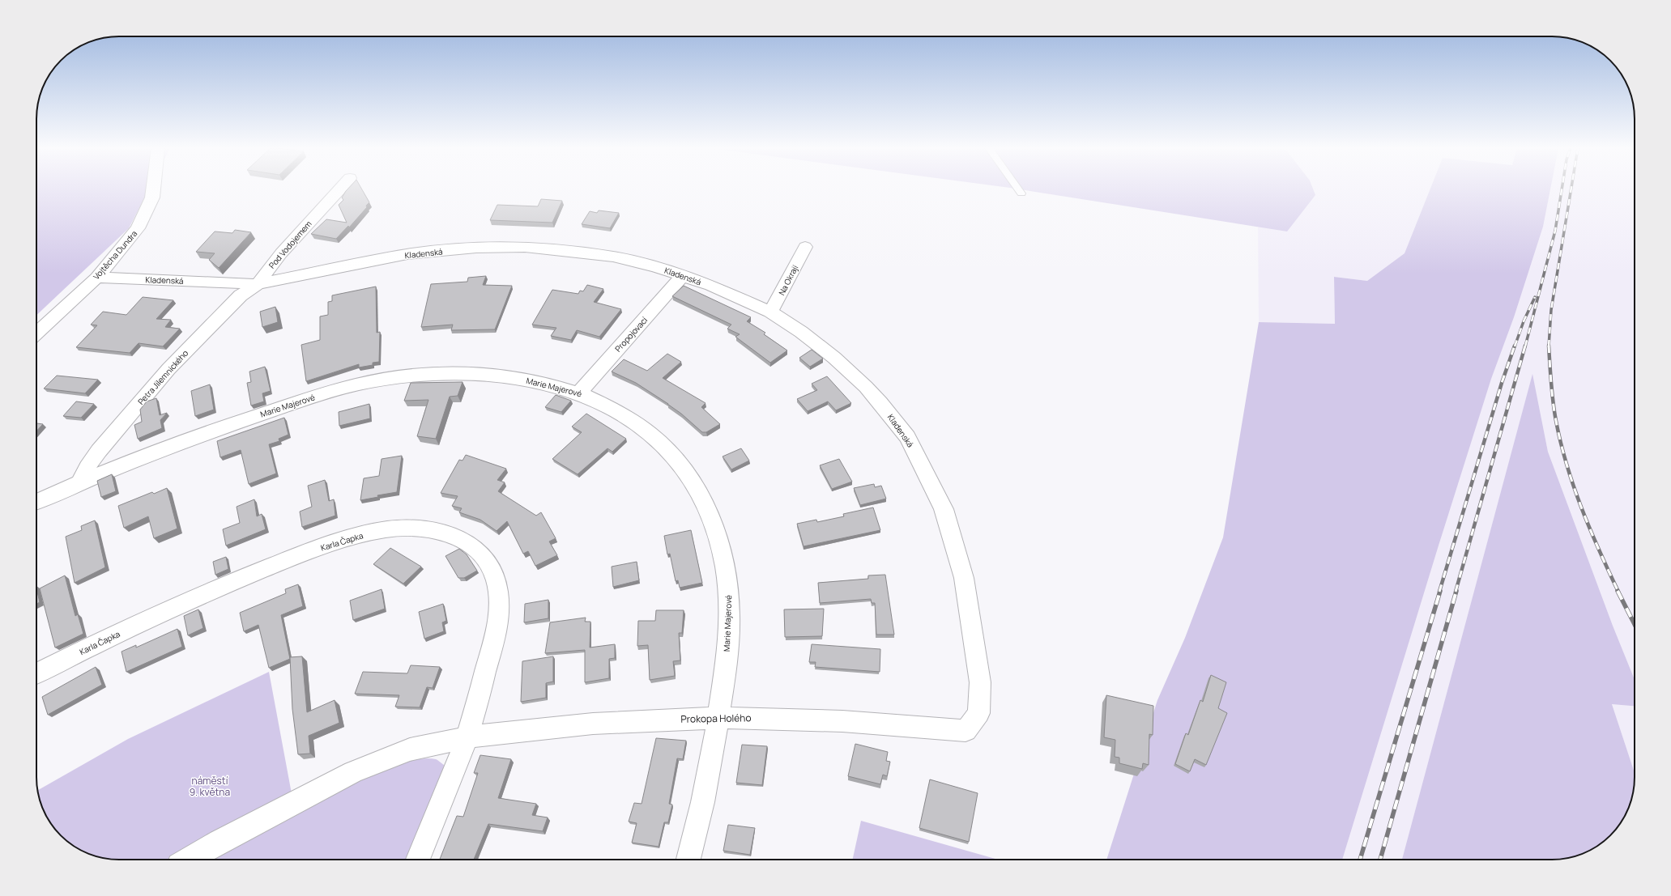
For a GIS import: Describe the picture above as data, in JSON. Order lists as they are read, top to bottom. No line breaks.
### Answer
{"streets":{"street":["Pod Vodojemem","Kladenská","Vojtěcha Dundra","Na Okraji","Propojovací","Petra Jilemnického","Marie Majerové","Karla Čapka","Prokopa Holého"]},"crossings":[["Pod Vodojemem","Kladenská"],["Pod Vodojemem","Petra Jilemnického"],["Kladenská","Vojtěcha Dundra"],["Kladenská","Na Okraji"],["Kladenská","Propojovací"],["Kladenská","Petra Jilemnického"],["Kladenská","Prokopa Holého"],["Propojovací","Marie Majerové"],["Petra Jilemnického","Marie Majerové"],["Marie Majerové","Prokopa Holého"],["Karla Čapka","Prokopa Holého"]],"parks":["náměstí 9. května"]}
